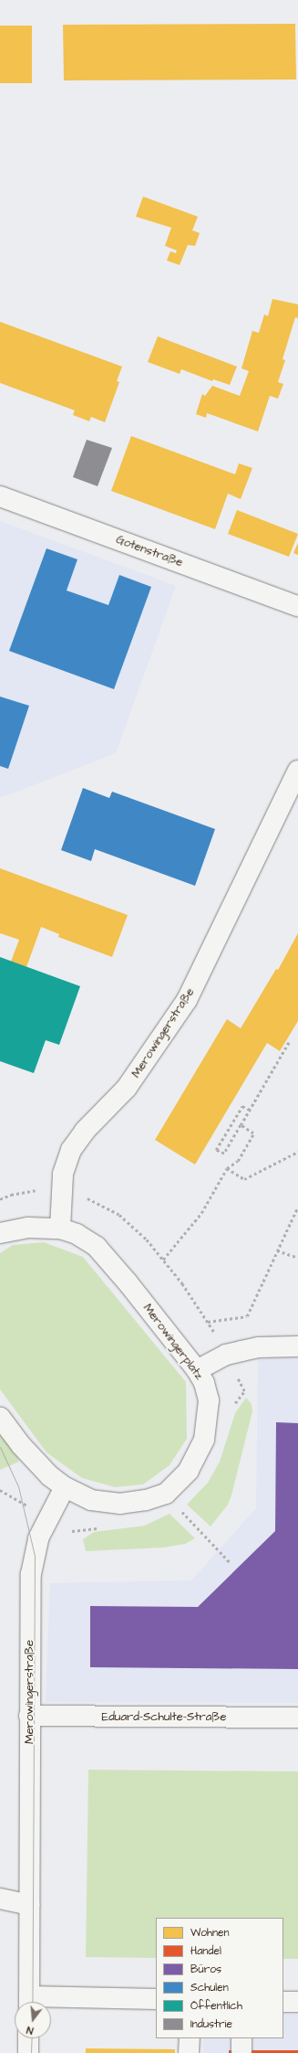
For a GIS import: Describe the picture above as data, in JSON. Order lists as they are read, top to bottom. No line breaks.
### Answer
{"streets":{"street":["Gotenstraße","Merowingerstraße","Merowingerplatz","Eduard-Schulte-Straße"]},"crossings":[["Merowingerstraße","Merowingerplatz"],["Merowingerstraße","Eduard-Schulte-Straße"]],"legend":["Wohnen","Handel","Büros","Schulen","Öffentlich","Industrie"],"north":"bottom"}
